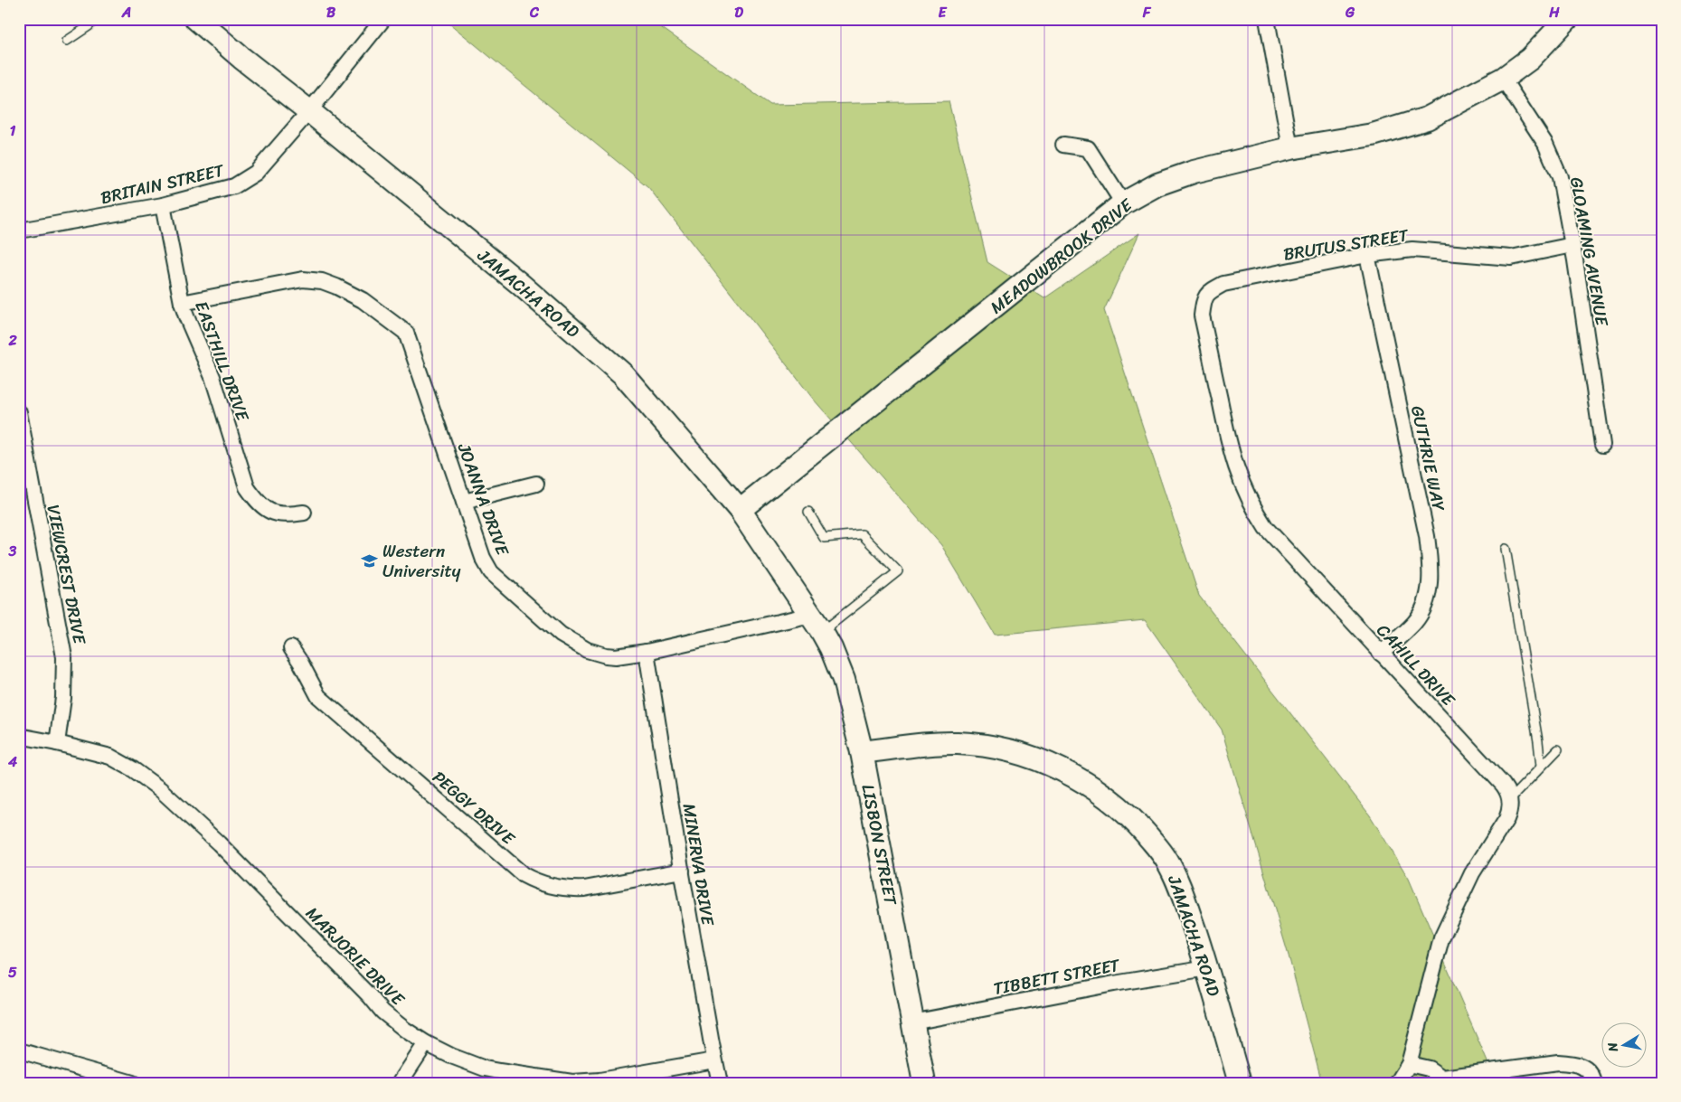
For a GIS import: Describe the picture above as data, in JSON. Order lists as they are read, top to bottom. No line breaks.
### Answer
{"streets":{"main road":["MEADOWBROOK DRIVE","JAMACHA ROAD","LISBON STREET"],"street":["BRITAIN STREET","BRUTUS STREET","GLOAMING AVENUE","EASTHILL DRIVE","GUTHRIE WAY","JOANNA DRIVE","VIEWCREST DRIVE","CAHILL DRIVE","PEGGY DRIVE","MINERVA DRIVE","MARJORIE DRIVE","TIBBETT STREET"]},"crossings":[["BRITAIN STREET","JAMACHA ROAD"],["BRITAIN STREET","EASTHILL DRIVE"],["BRUTUS STREET","GLOAMING AVENUE"],["BRUTUS STREET","GUTHRIE WAY"],["BRUTUS STREET","CAHILL DRIVE"],["GLOAMING AVENUE","MEADOWBROOK DRIVE"],["MEADOWBROOK DRIVE","JAMACHA ROAD"],["JAMACHA ROAD","JOANNA DRIVE"],["JAMACHA ROAD","LISBON STREET"],["JAMACHA ROAD","TIBBETT STREET"],["EASTHILL DRIVE","JOANNA DRIVE"],["GUTHRIE WAY","CAHILL DRIVE"],["JOANNA DRIVE","LISBON STREET"],["JOANNA DRIVE","MINERVA DRIVE"],["VIEWCREST DRIVE","MARJORIE DRIVE"],["PEGGY DRIVE","MINERVA DRIVE"],["LISBON STREET","TIBBETT STREET"],["MINERVA DRIVE","MARJORIE DRIVE"]],"places":{"school or university":["Western University"]},"north":"left","grid":{"columns":["A","B","C","D","E","F","G","H"],"rows":["1","2","3","4","5"]}}
